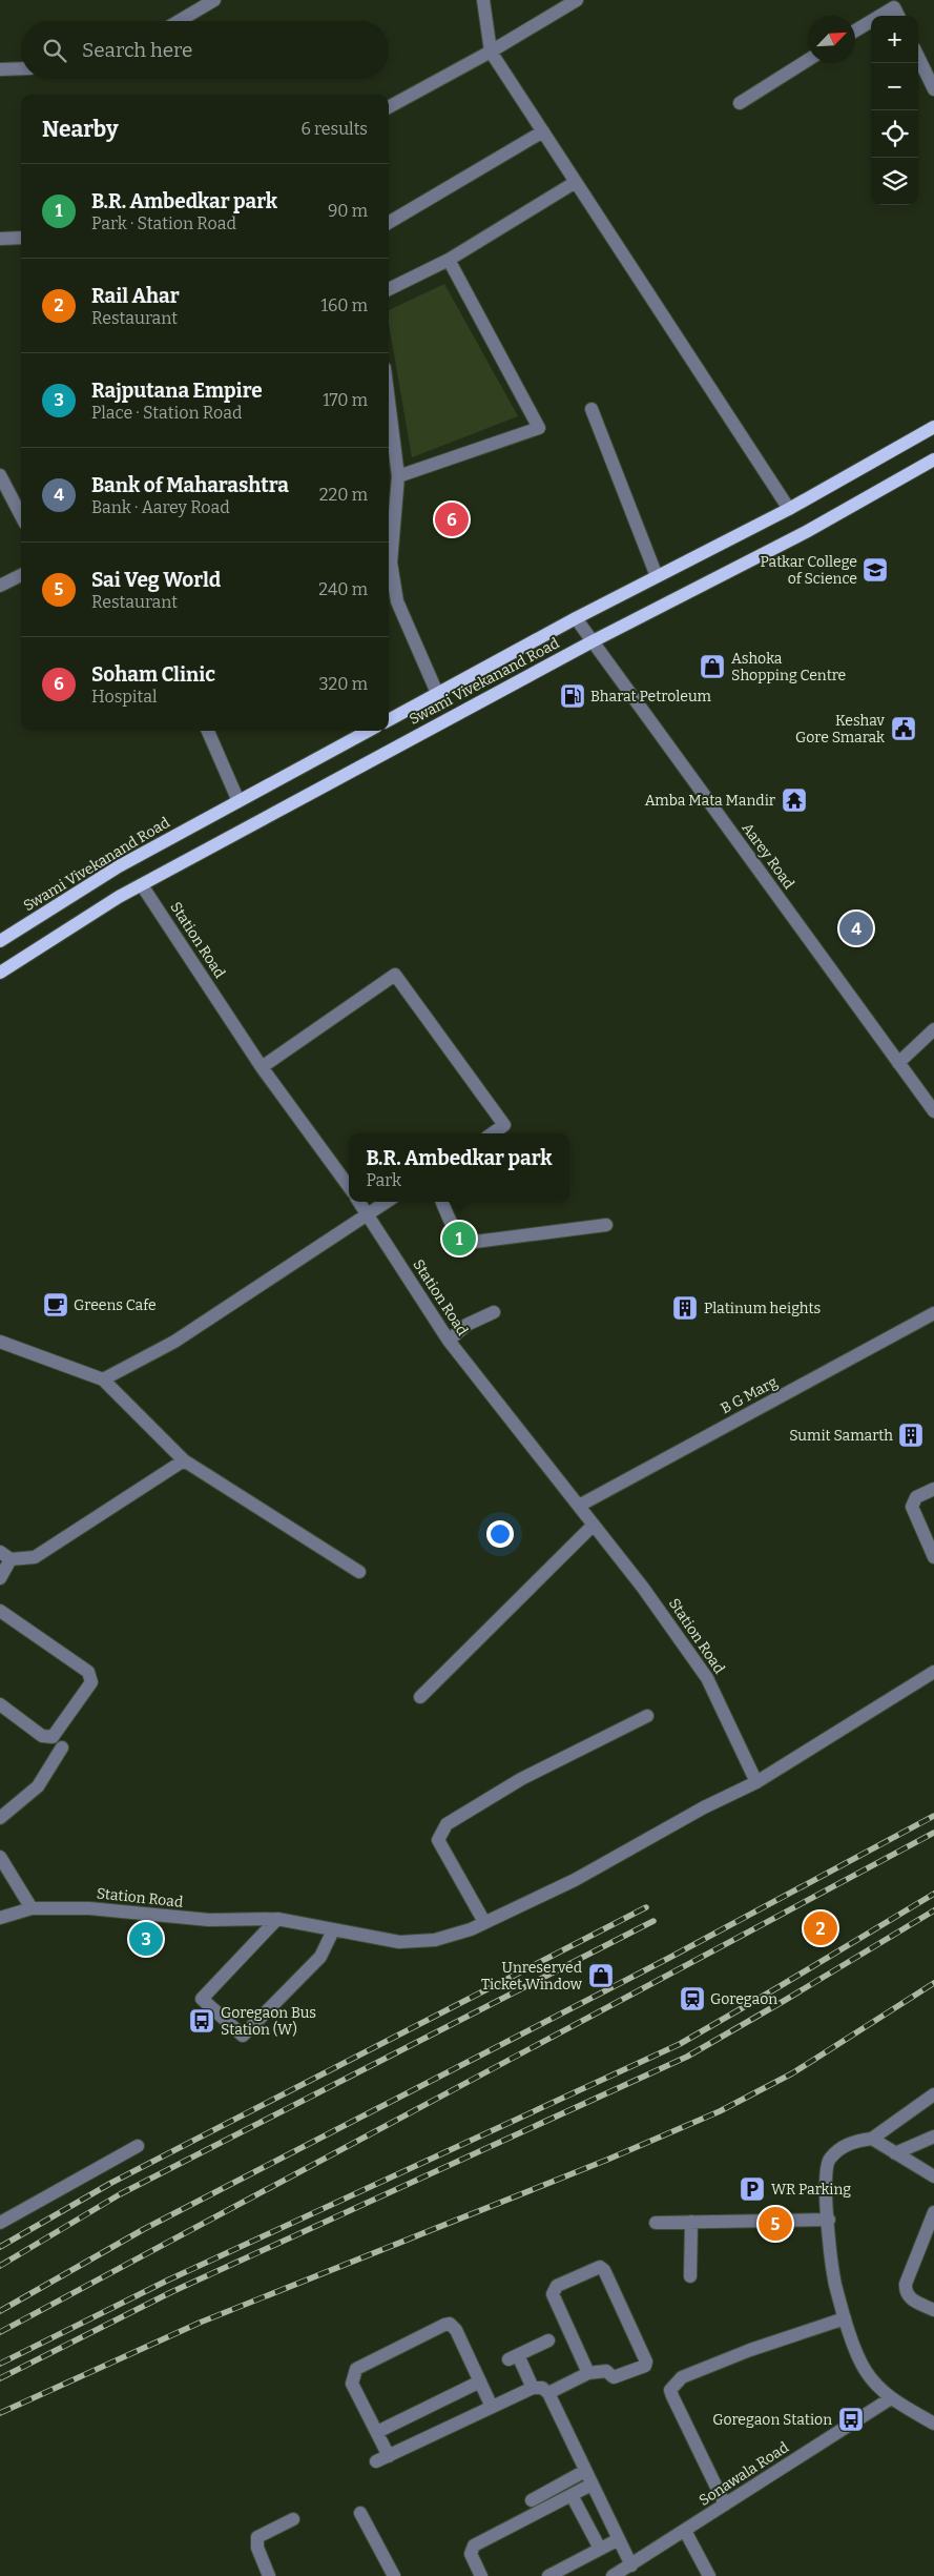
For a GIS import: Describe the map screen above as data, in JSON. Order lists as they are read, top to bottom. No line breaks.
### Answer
{"streets":{"main road":["Swami Vivekanand Road"],"street":["Aarey Road","Station Road","B G Marg","Sonawala Road"]},"crossings":[["Swami Vivekanand Road","Aarey Road"],["Swami Vivekanand Road","Station Road"],["Station Road","B G Marg"]],"places":{"school or university":["Patkar College of Science"],"shop":["Ashoka Shopping Centre","Unreserved Ticket Window"],"fuel station":["Bharat Petroleum"],"public building":["Keshav Gore Smarak"],"temple":["Amba Mata Mandir"],"cafe":["Greens Cafe"],"building":["Platinum heights","Sumit Samarth"],"station":["Goregaon"],"bus stop":["Goregaon Bus Station (W)","Goregaon Station"],"parking":["WR Parking"]},"north":"top right","page":{"map_buttons":["+","−"],"search":"Search here","heading":["Nearby","6 results"],"list":[{"mark":"1","name":"B.R. Ambedkar park","note":"Park · Station Road","value":"90 m"},{"mark":"2","name":"Rail Ahar","note":"Restaurant","value":"160 m"},{"mark":"3","name":"Rajputana Empire","note":"Place · Station Road","value":"170 m"},{"mark":"4","name":"Bank of Maharashtra","note":"Bank · Aarey Road","value":"220 m"},{"mark":"5","name":"Sai Veg World","note":"Restaurant","value":"240 m"},{"mark":"6","name":"Soham Clinic","note":"Hospital","value":"320 m"}],"pins":["6","4","1","2","3","5"],"popup":["B.R. Ambedkar park","Park"]}}
